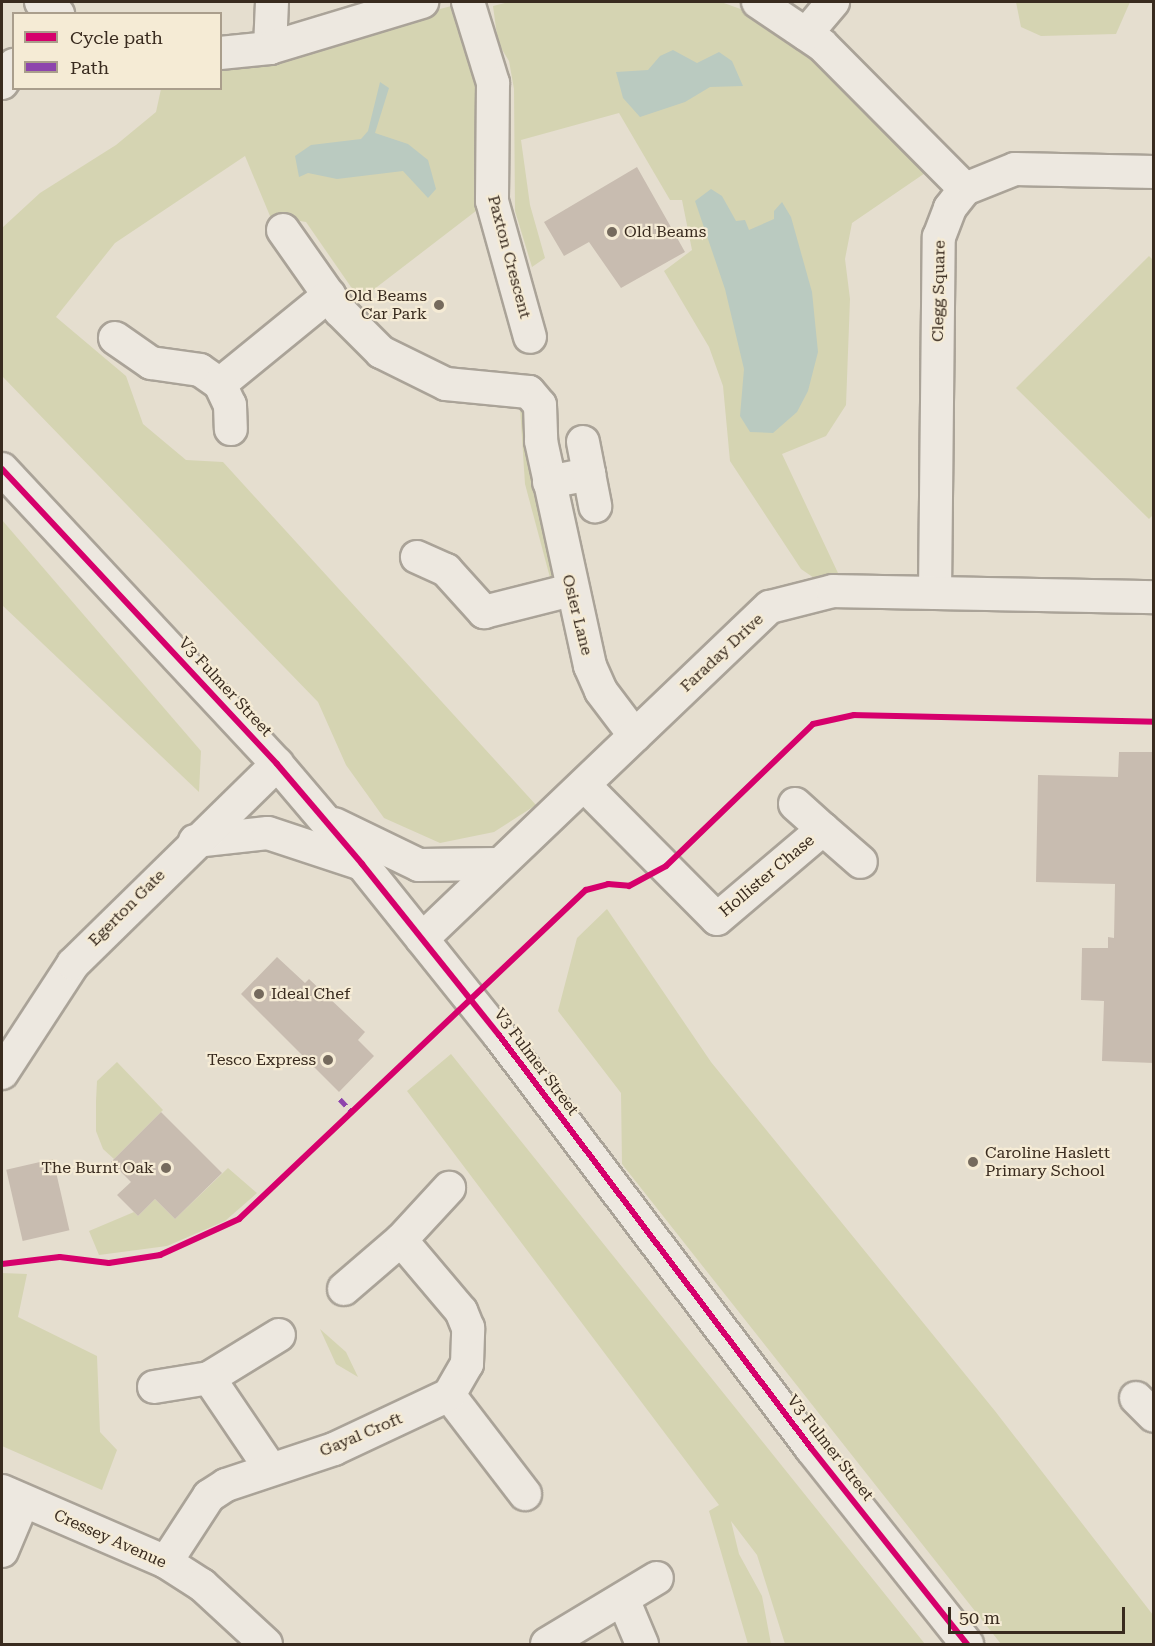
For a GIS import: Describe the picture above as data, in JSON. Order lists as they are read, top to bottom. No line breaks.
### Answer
{"streets":{"street":["Paxton Crescent","Clegg Square","Osier Lane","Faraday Drive","V3 Fulmer Street","Hollister Chase","Egerton Gate","Gayal Croft","Cressey Avenue"]},"crossings":[["Clegg Square","Faraday Drive"],["Osier Lane","Faraday Drive"],["Faraday Drive","V3 Fulmer Street"],["Faraday Drive","Hollister Chase"],["V3 Fulmer Street","Egerton Gate"],["Gayal Croft","Cressey Avenue"]],"places":["Old Beams","Old Beams Car Park","Ideal Chef","Tesco Express","Caroline Haslett Primary School","The Burnt Oak"],"legend":["Cycle path","Path"],"scale_bar":"50 m"}
